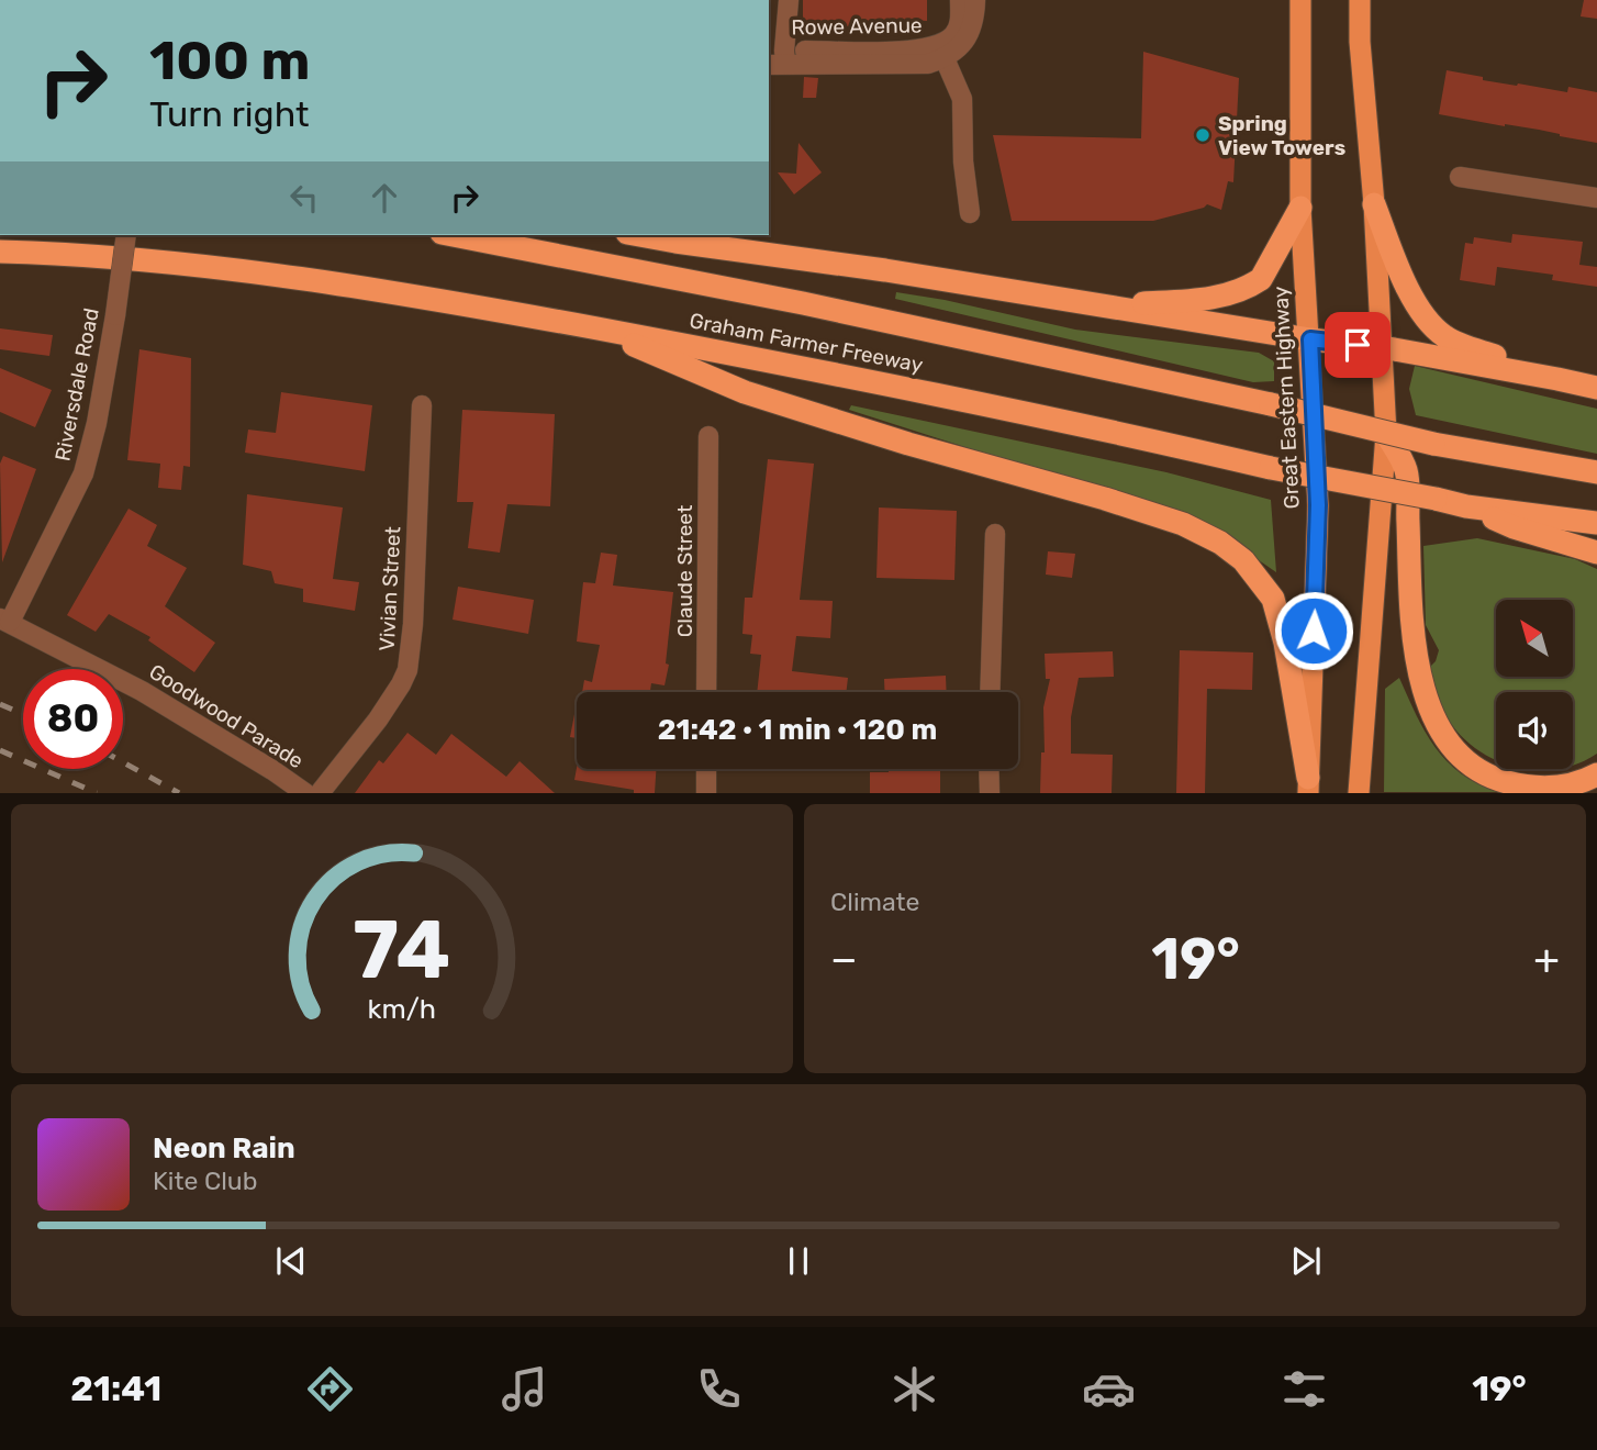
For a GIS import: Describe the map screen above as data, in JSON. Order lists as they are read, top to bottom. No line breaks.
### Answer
{"streets":{"highway":["Graham Farmer Freeway","Great Eastern Highway"],"street":["Rowe Avenue","Riversdale Road","Claude Street","Vivian Street","Goodwood Parade"]},"crossings":[["Riversdale Road","Goodwood Parade"]],"places":["Spring View Towers"],"north":"top left","page":{"turn":["100 m","Turn right"],"limit":"80","trip":"21:42 · 1 min · 120 m","tile":"Climate","heat":["−","19°","+"],"song":["Neon Rain","Kite Club"],"tabs":["21:41","19°"],"gauge":["74","km/h"]}}
